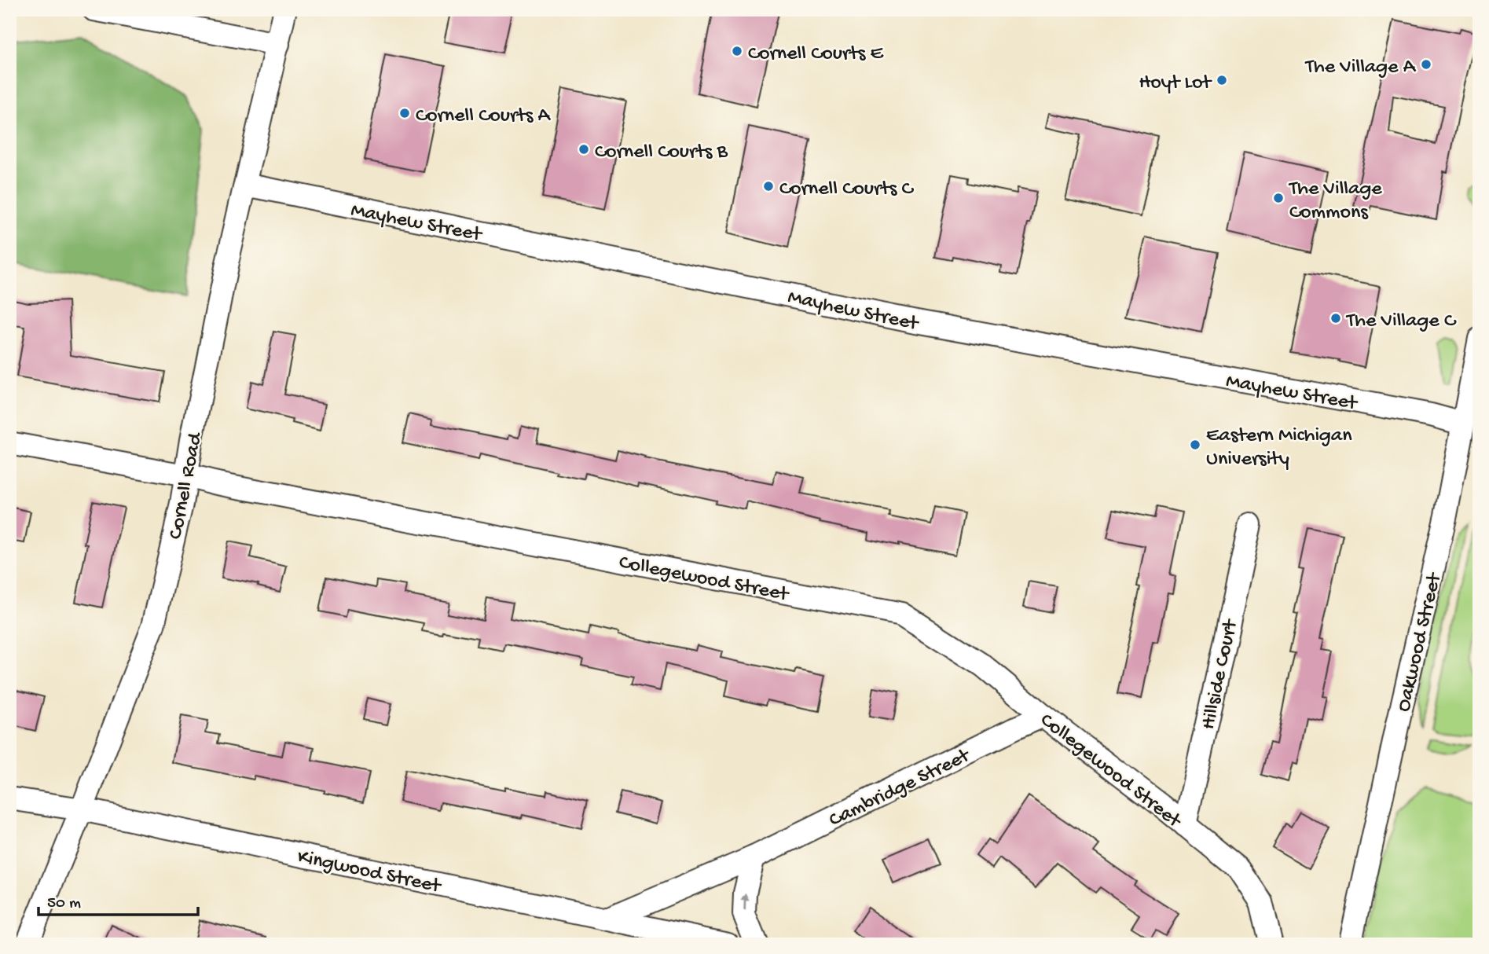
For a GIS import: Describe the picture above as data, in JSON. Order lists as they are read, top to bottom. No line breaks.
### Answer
{"streets":{"street":["Mayhew Street","Cornell Road","Collegewood Street","Oakwood Street","Hillside Court","Cambridge Street","Kingwood Street"]},"crossings":[["Mayhew Street","Cornell Road"],["Mayhew Street","Oakwood Street"],["Cornell Road","Collegewood Street"],["Cornell Road","Kingwood Street"],["Collegewood Street","Hillside Court"],["Collegewood Street","Cambridge Street"],["Cambridge Street","Kingwood Street"]],"places":["Cornell Courts E","The Village A","Hoyt Lot","Cornell Courts A","Cornell Courts B","Cornell Courts C","The Village Commons","The Village C","Eastern Michigan University"],"scale_bar":"50 m"}
